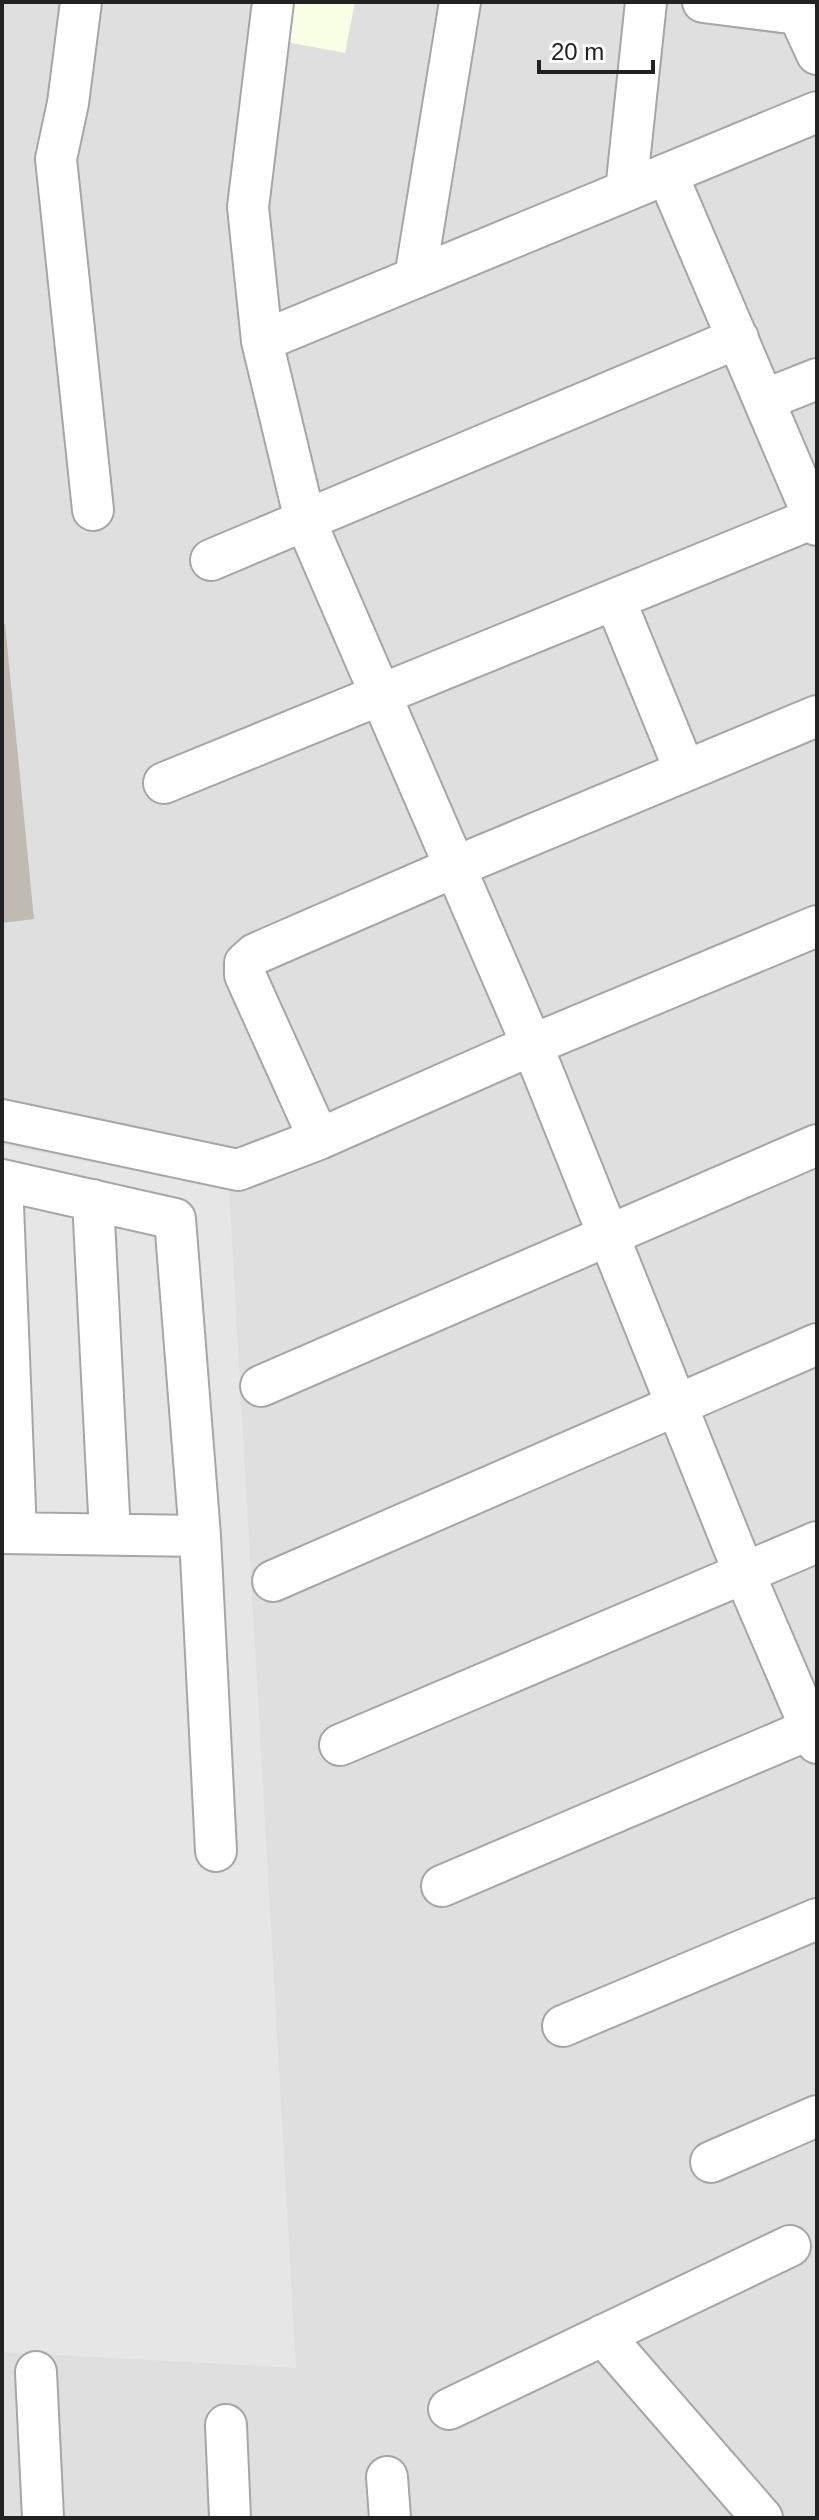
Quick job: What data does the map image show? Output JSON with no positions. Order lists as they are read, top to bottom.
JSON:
{
  "scale_bar": "20 m"
}
